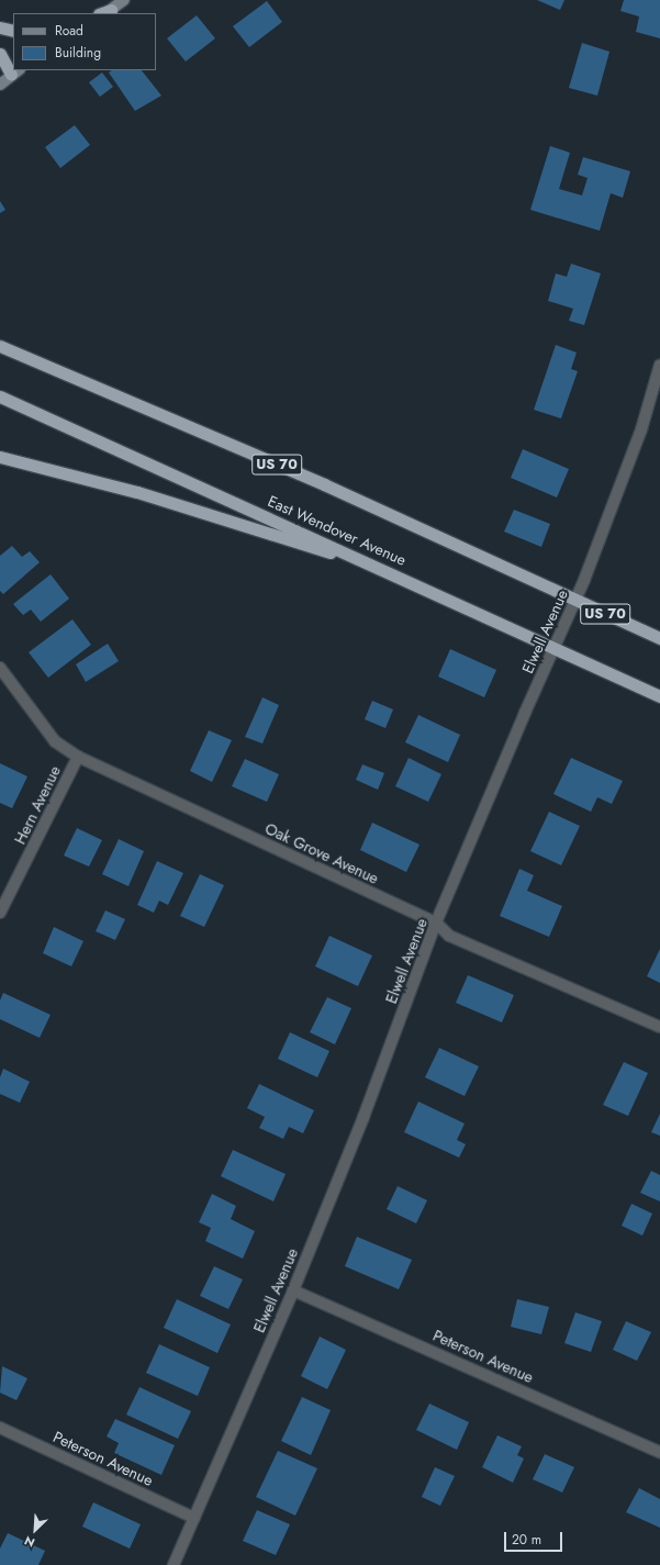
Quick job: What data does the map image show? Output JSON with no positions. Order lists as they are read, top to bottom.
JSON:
{
  "streets": {
    "highway": ["US 70", "East Wendover Avenue"],
    "street": [
      "Elwell Avenue",
      "Hern Avenue",
      "Oak Grove Avenue",
      "Peterson Avenue"
    ]
  },
  "crossings": [
    ["US 70", "Elwell Avenue"],
    ["East Wendover Avenue", "Elwell Avenue"],
    ["Elwell Avenue", "Oak Grove Avenue"],
    ["Elwell Avenue", "Peterson Avenue"],
    ["Hern Avenue", "Oak Grove Avenue"]
  ],
  "legend": ["Road", "Building"],
  "scale_bar": "20 m",
  "north": "bottom left"
}
